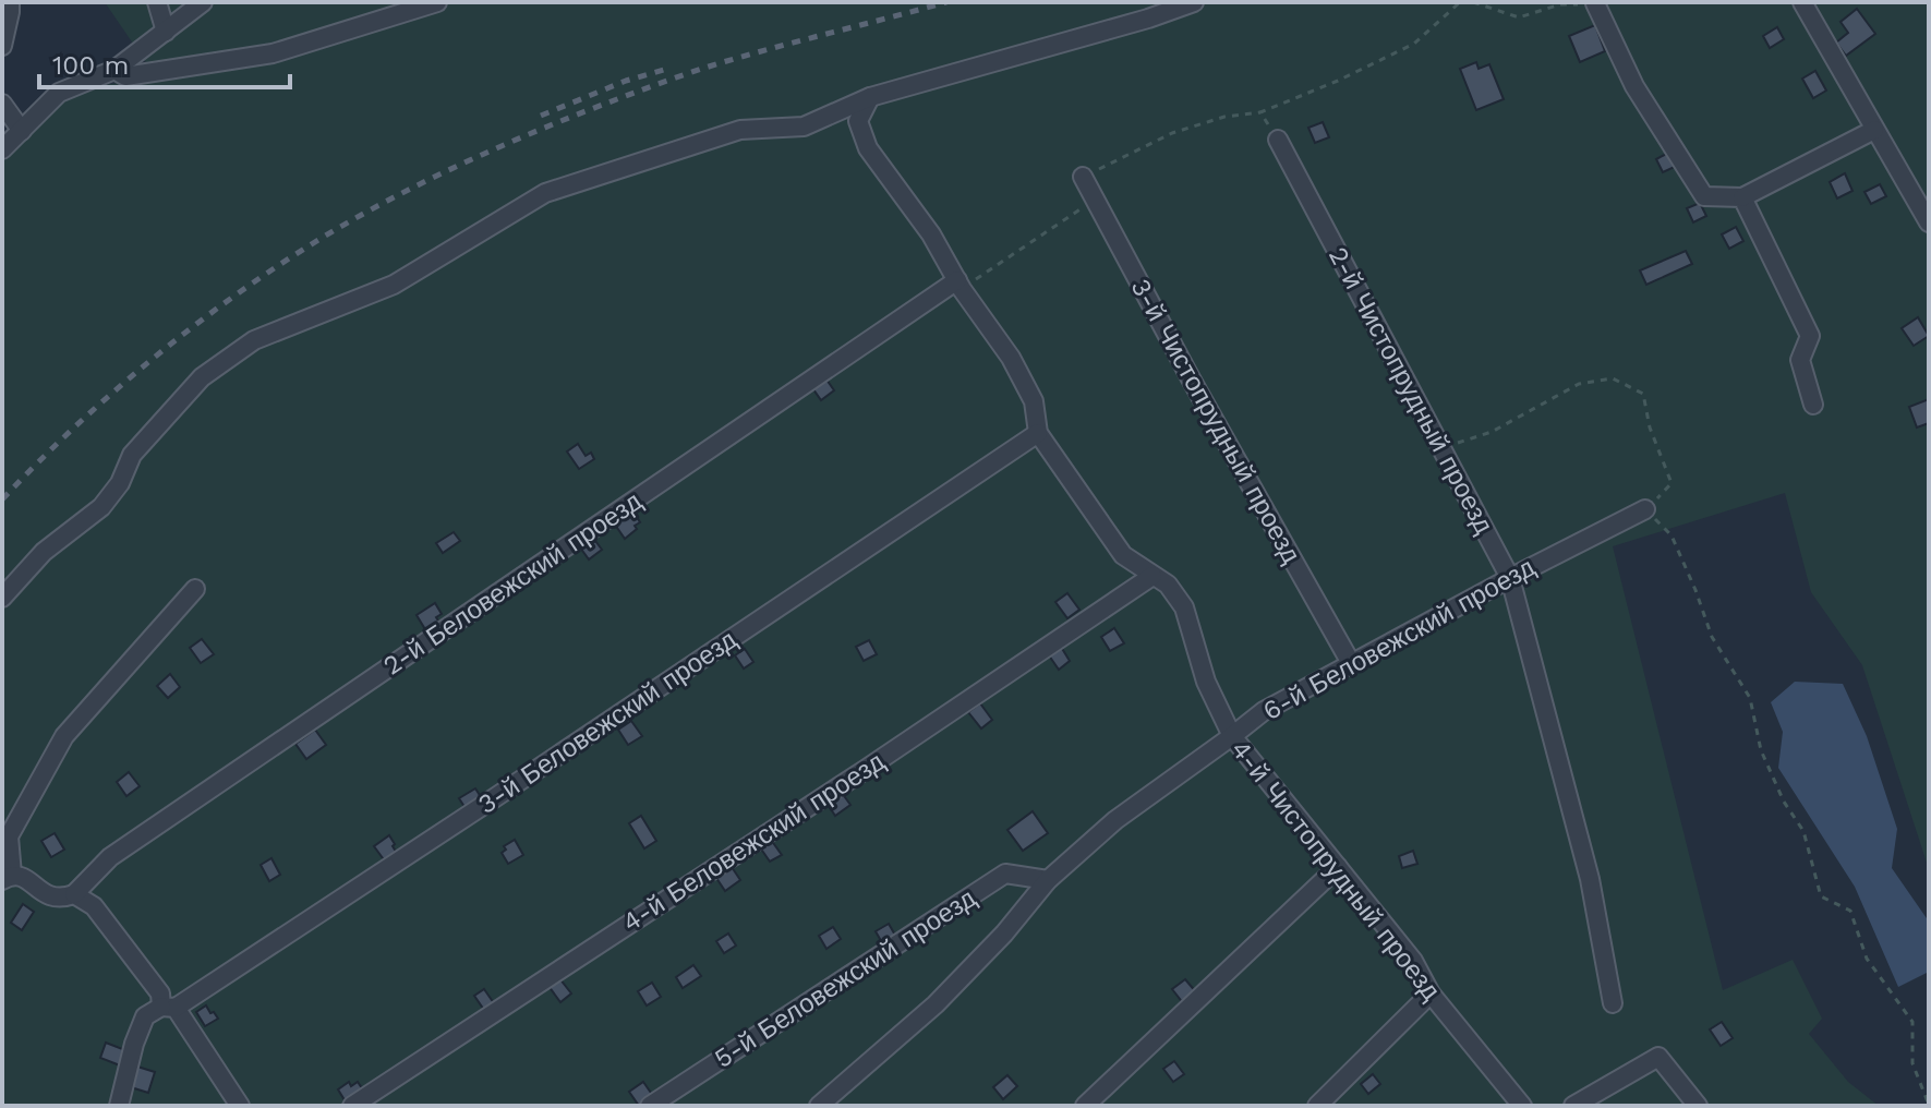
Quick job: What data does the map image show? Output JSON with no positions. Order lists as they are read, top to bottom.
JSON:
{
  "streets": {
    "lane": [
      "2-й Чистопрудный проезд",
      "3-й Чистопрудный проезд",
      "2-й Беловежский проезд",
      "6-й Беловежский проезд",
      "3-й Беловежский проезд",
      "4-й Беловежский проезд",
      "4-й Чистопрудный проезд",
      "5-й Беловежский проезд"
    ]
  },
  "crossings": [
    ["2-й Чистопрудный проезд", "6-й Беловежский проезд"],
    ["3-й Чистопрудный проезд", "6-й Беловежский проезд"],
    ["2-й Беловежский проезд", "4-й Чистопрудный проезд"],
    ["6-й Беловежский проезд", "4-й Чистопрудный проезд"],
    ["6-й Беловежский проезд", "5-й Беловежский проезд"],
    ["3-й Беловежский проезд", "4-й Чистопрудный проезд"],
    ["4-й Беловежский проезд", "4-й Чистопрудный проезд"]
  ],
  "scale_bar": "100 m"
}
